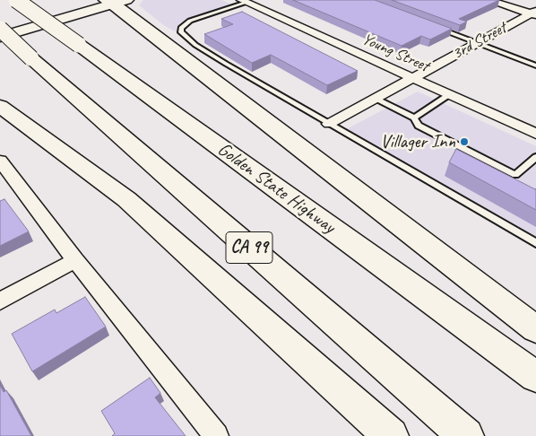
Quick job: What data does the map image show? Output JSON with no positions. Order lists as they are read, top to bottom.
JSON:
{
  "streets": {
    "main road": ["Golden State Highway", "CA 99"],
    "street": ["3rd Street", "Young Street"]
  },
  "crossings": [
    ["3rd Street", "Young Street"]
  ],
  "places": ["Villager Inn"]
}
